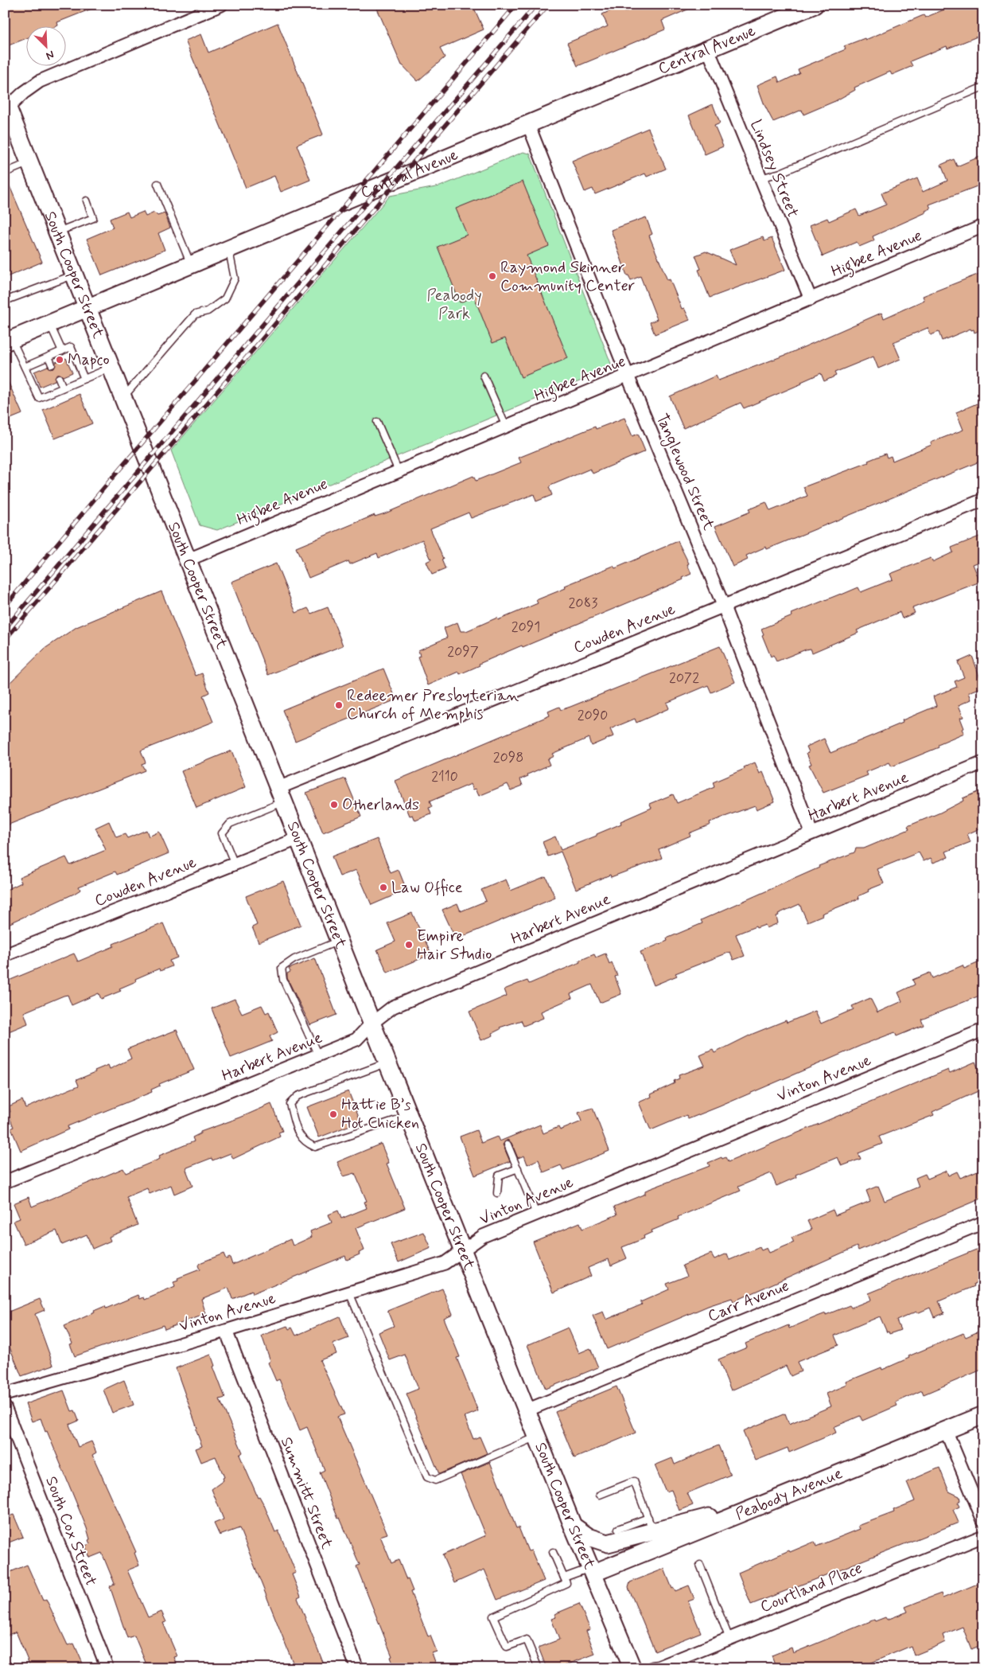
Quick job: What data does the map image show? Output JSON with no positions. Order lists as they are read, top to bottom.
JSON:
{
  "streets": {
    "main road": ["Central Avenue", "South Cooper Street", "Peabody Avenue"],
    "street": [
      "Lindsey Street",
      "Higbee Avenue",
      "Tanglewood Street",
      "Cowden Avenue",
      "Harbert Avenue",
      "Vinton Avenue",
      "Carr Avenue",
      "Summitt Street",
      "South Cox Street",
      "Courtland Place"
    ]
  },
  "crossings": [
    ["Central Avenue", "Lindsey Street"],
    ["Central Avenue", "South Cooper Street"],
    ["Central Avenue", "Tanglewood Street"],
    ["Lindsey Street", "Higbee Avenue"],
    ["Higbee Avenue", "South Cooper Street"],
    ["Higbee Avenue", "Tanglewood Street"],
    ["South Cooper Street", "Cowden Avenue"],
    ["South Cooper Street", "Harbert Avenue"],
    ["South Cooper Street", "Vinton Avenue"],
    ["South Cooper Street", "Carr Avenue"],
    ["South Cooper Street", "Peabody Avenue"],
    ["Tanglewood Street", "Cowden Avenue"],
    ["Tanglewood Street", "Harbert Avenue"],
    ["Vinton Avenue", "Summitt Street"]
  ],
  "parks": ["Peabody Park"],
  "places": [
    "Raymond Skinner Community Center",
    "Mapco",
    "Redeemer Presbyterian Church of Memphis",
    "Otherlands",
    "Law Office",
    "Empire Hair Studio",
    "Hattie B’s Hot Chicken"
  ],
  "house_numbers": [
    "2083",
    "2091",
    "2097",
    "2072",
    "2090",
    "2098",
    "2110"
  ],
  "north": "bottom right"
}
